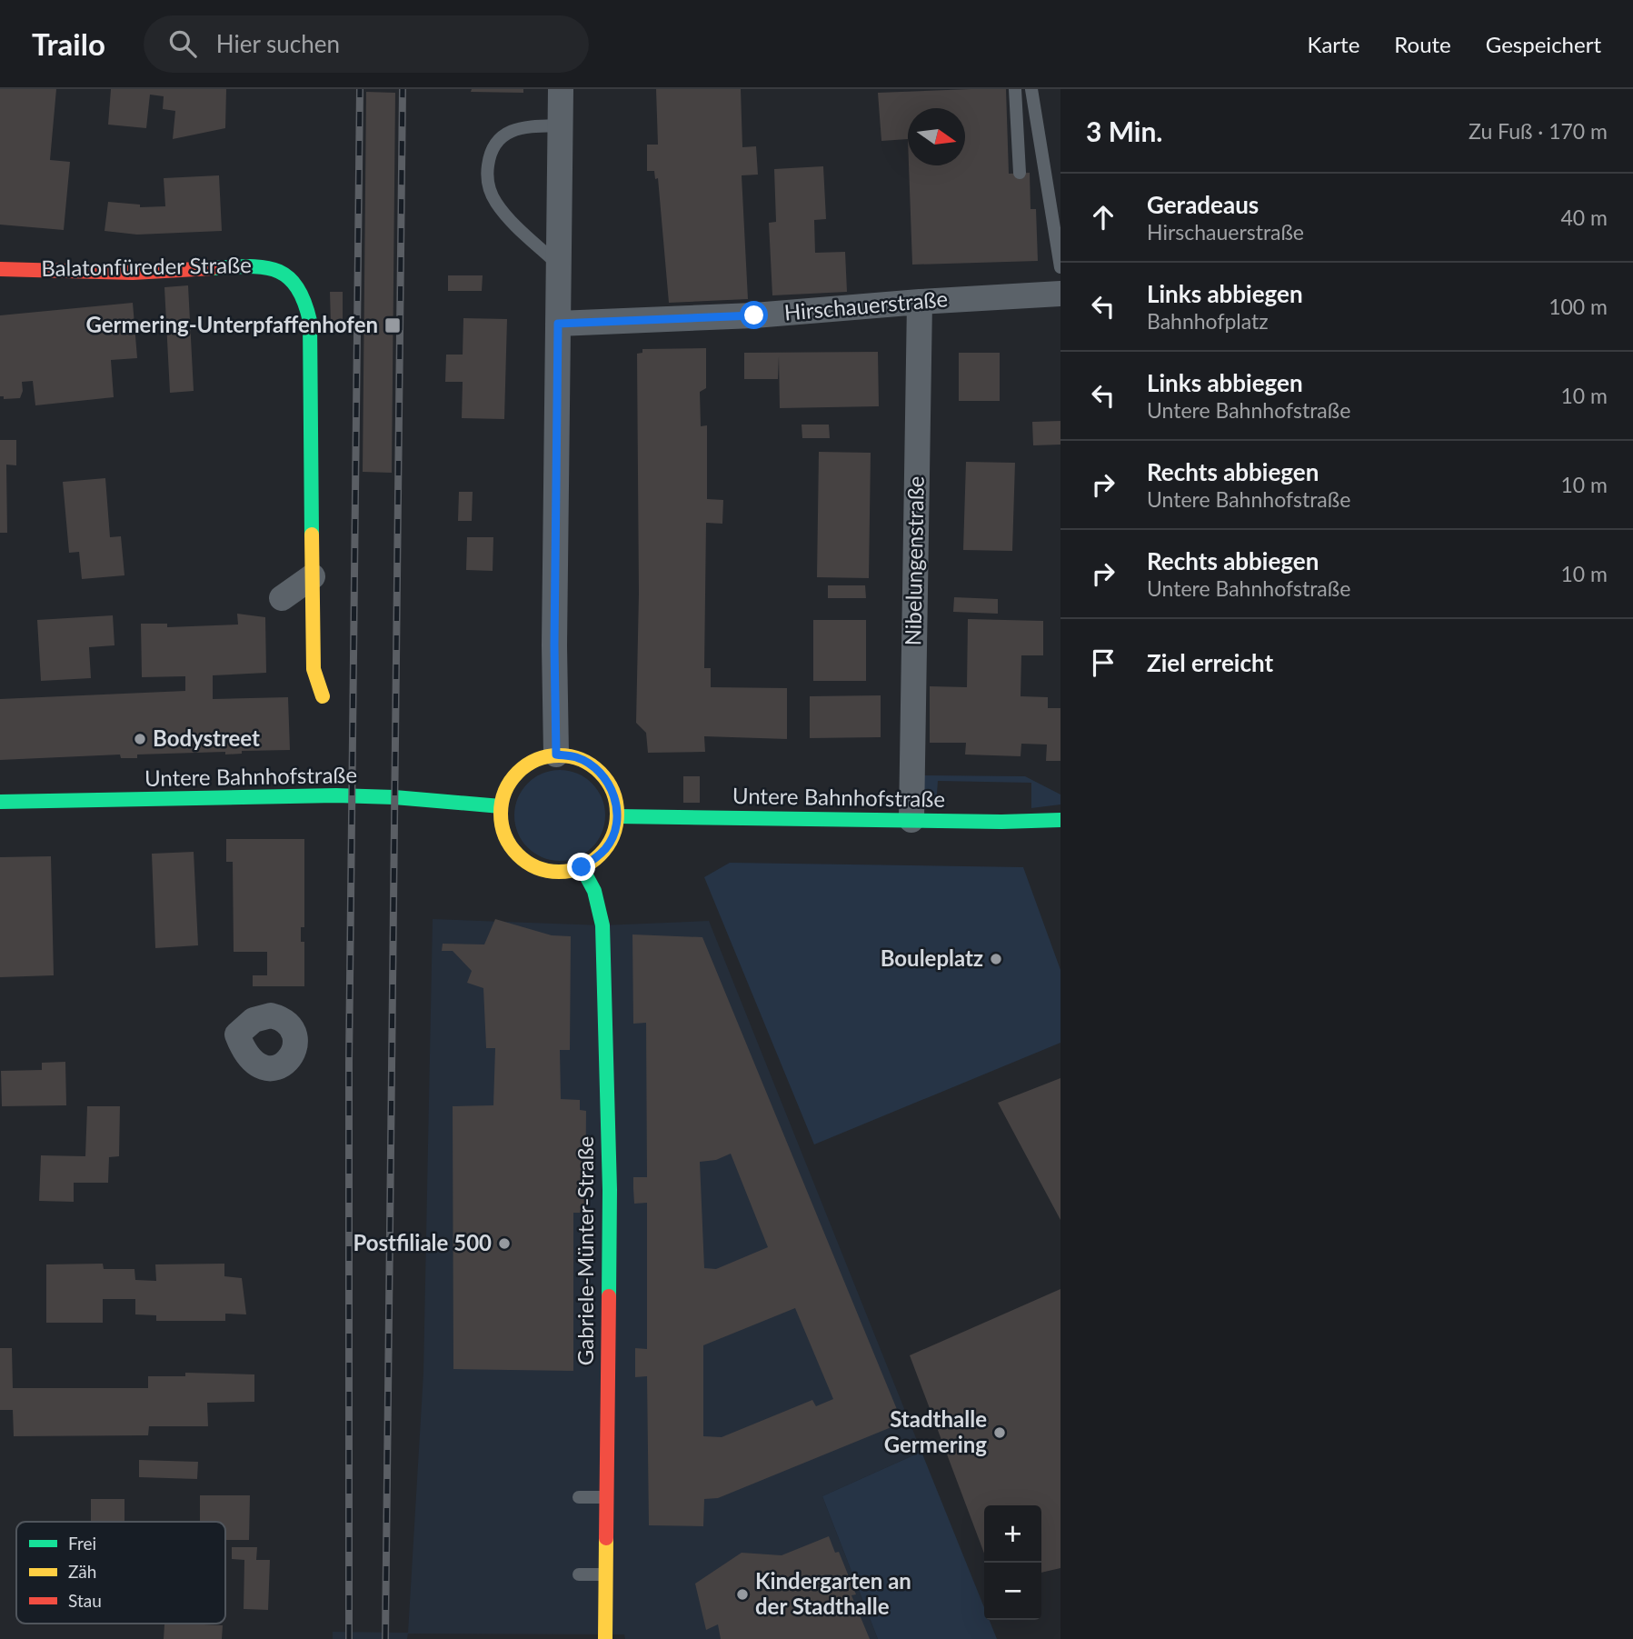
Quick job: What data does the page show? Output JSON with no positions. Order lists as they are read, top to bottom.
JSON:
{
  "streets": {
    "street": [
      "Balatonfüreder Straße",
      "Hirschauerstraße",
      "Nibelungenstraße",
      "Untere Bahnhofstraße",
      "Gabriele-Münter-Straße"
    ]
  },
  "crossings": [
    ["Hirschauerstraße", "Nibelungenstraße"],
    ["Nibelungenstraße", "Untere Bahnhofstraße"],
    ["Untere Bahnhofstraße", "Gabriele-Münter-Straße"]
  ],
  "places": {
    "transit": ["Germering-Unterpfaffenhofen"],
    "other": [
      "Bodystreet",
      "Bouleplatz",
      "Postfiliale 500",
      "Stadthalle Germering",
      "Kindergarten an der Stadthalle"
    ]
  },
  "legend": ["Frei", "Zäh", "Stau"],
  "north": "right",
  "page": {
    "header": "Trailo",
    "search": "Hier suchen",
    "nav": ["Karte", "Route", "Gespeichert"],
    "heading": ["3 Min.", "Zu Fuß · 170 m"],
    "list": [
      ["Geradeaus", "Hirschauerstraße", "40 m"],
      ["Links abbiegen", "Bahnhofplatz", "100 m"],
      ["Links abbiegen", "Untere Bahnhofstraße", "10 m"],
      ["Rechts abbiegen", "Untere Bahnhofstraße", "10 m"],
      ["Rechts abbiegen", "Untere Bahnhofstraße", "10 m"],
      "Ziel erreicht"
    ],
    "map_buttons": ["+", "−"]
  }
}
